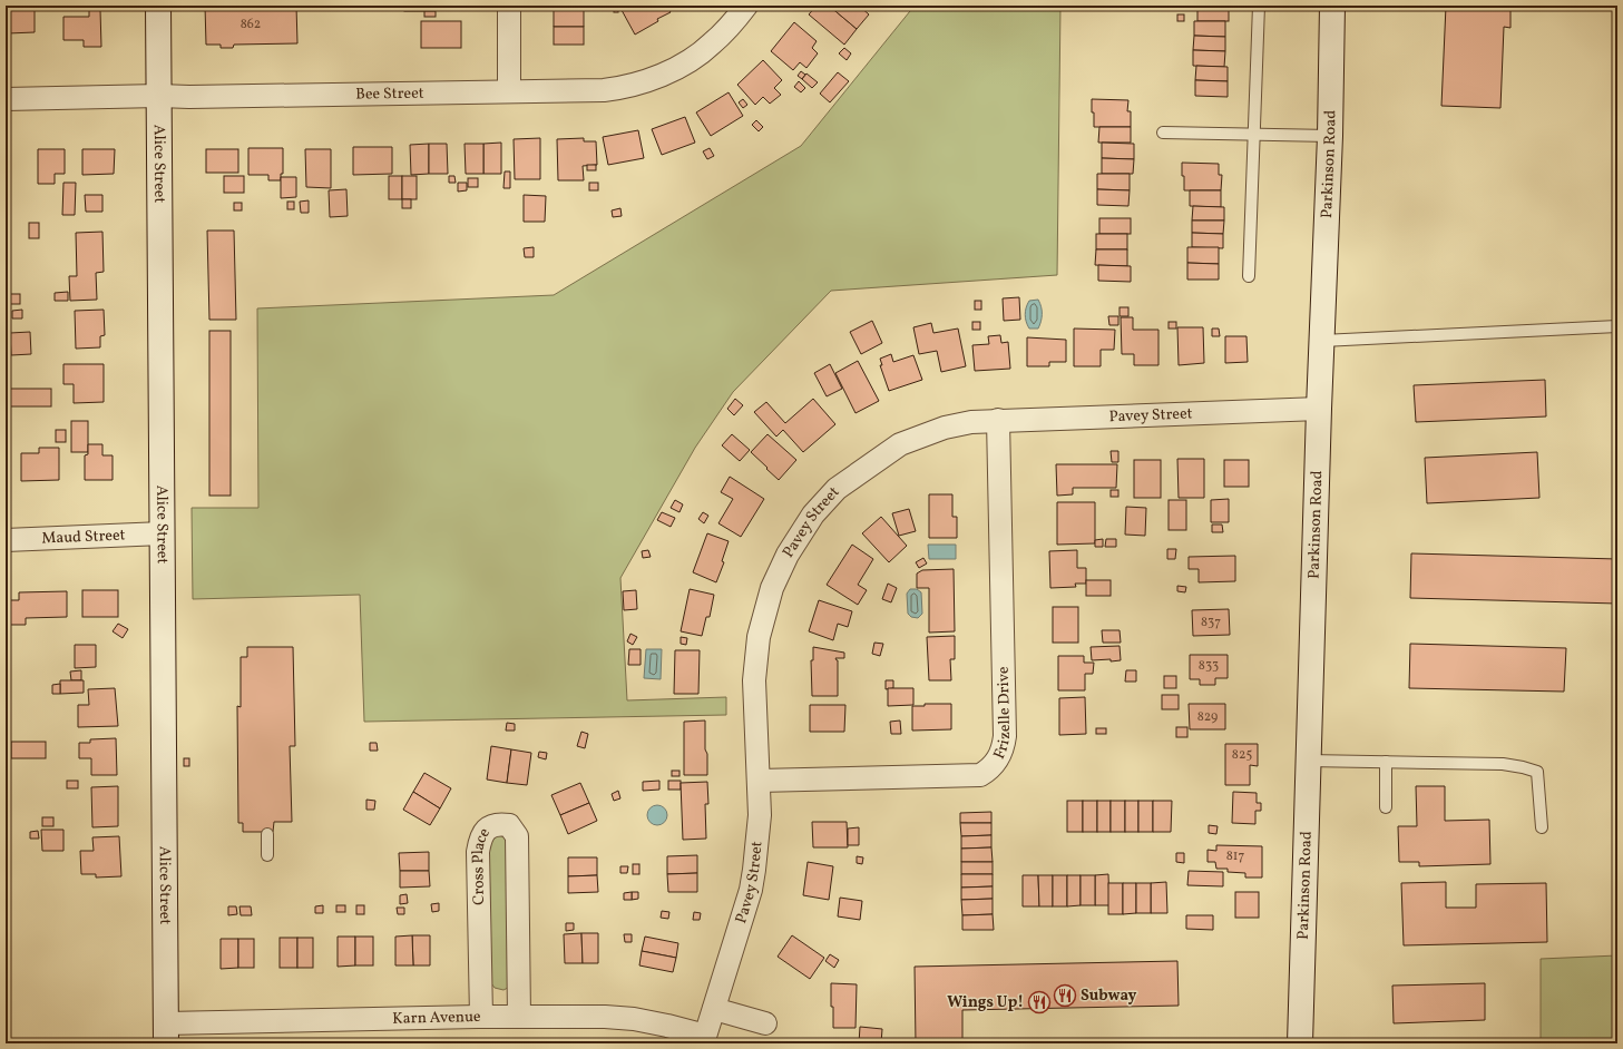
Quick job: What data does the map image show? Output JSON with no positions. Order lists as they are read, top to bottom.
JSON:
{
  "streets": {
    "main road": ["Alice Street", "Parkinson Road"],
    "street": [
      "Bee Street",
      "Pavey Street",
      "Maud Street",
      "Frizelle Drive",
      "Cross Place",
      "Karn Avenue"
    ]
  },
  "crossings": [
    ["Bee Street", "Alice Street"],
    ["Alice Street", "Maud Street"],
    ["Alice Street", "Karn Avenue"],
    ["Parkinson Road", "Pavey Street"],
    ["Pavey Street", "Frizelle Drive"],
    ["Pavey Street", "Karn Avenue"],
    ["Cross Place", "Karn Avenue"]
  ],
  "places": {
    "restaurant": ["Subway", "Wings Up!"]
  },
  "house_numbers": [
    "862",
    "837",
    "833",
    "829",
    "825",
    "817"
  ]
}
